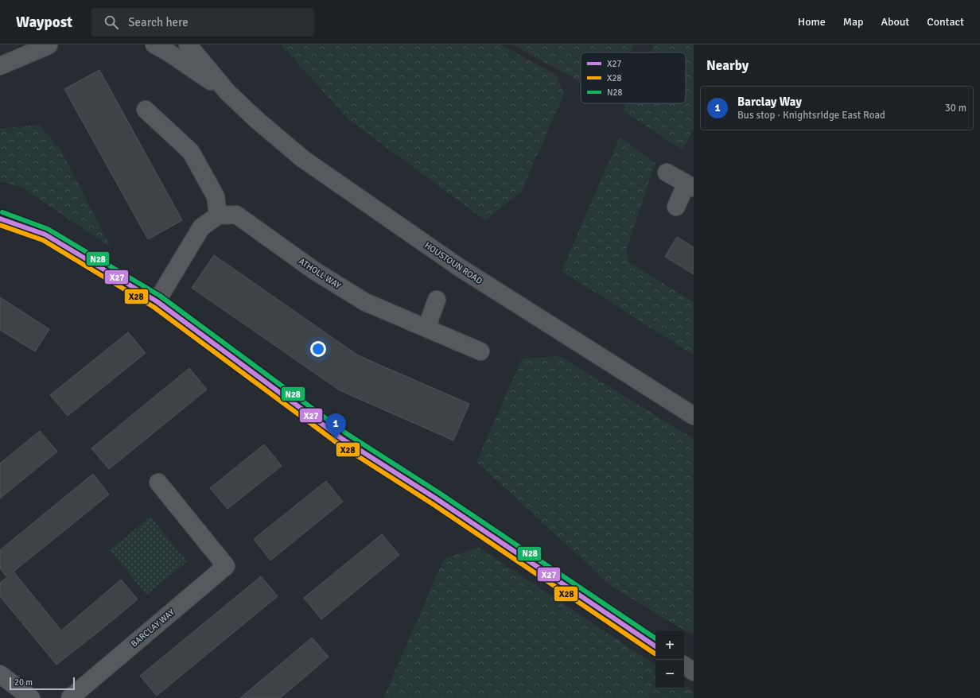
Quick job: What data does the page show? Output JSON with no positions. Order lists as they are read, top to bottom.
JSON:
{
  "streets": {
    "street": ["HOUSTOUN ROAD", "ATHOLL WAY", "BARCLAY WAY"]
  },
  "lines": ["transit line N28", "transit line X27", "transit line X28"],
  "legend": ["X27", "X28", "N28"],
  "scale_bar": "20 m",
  "page": {
    "header": "Waypost",
    "search": "Search here",
    "nav": [
      "Home",
      "Map",
      "About",
      "Contact"
    ],
    "heading": "Nearby",
    "list": [
      {
        "mark": "1",
        "name": "Barclay Way",
        "note": "Bus stop · Knightsridge East Road",
        "value": "30 m"
      }
    ],
    "pins": "1",
    "map_buttons": ["+", "−"],
    "scale": "20 m"
  }
}
